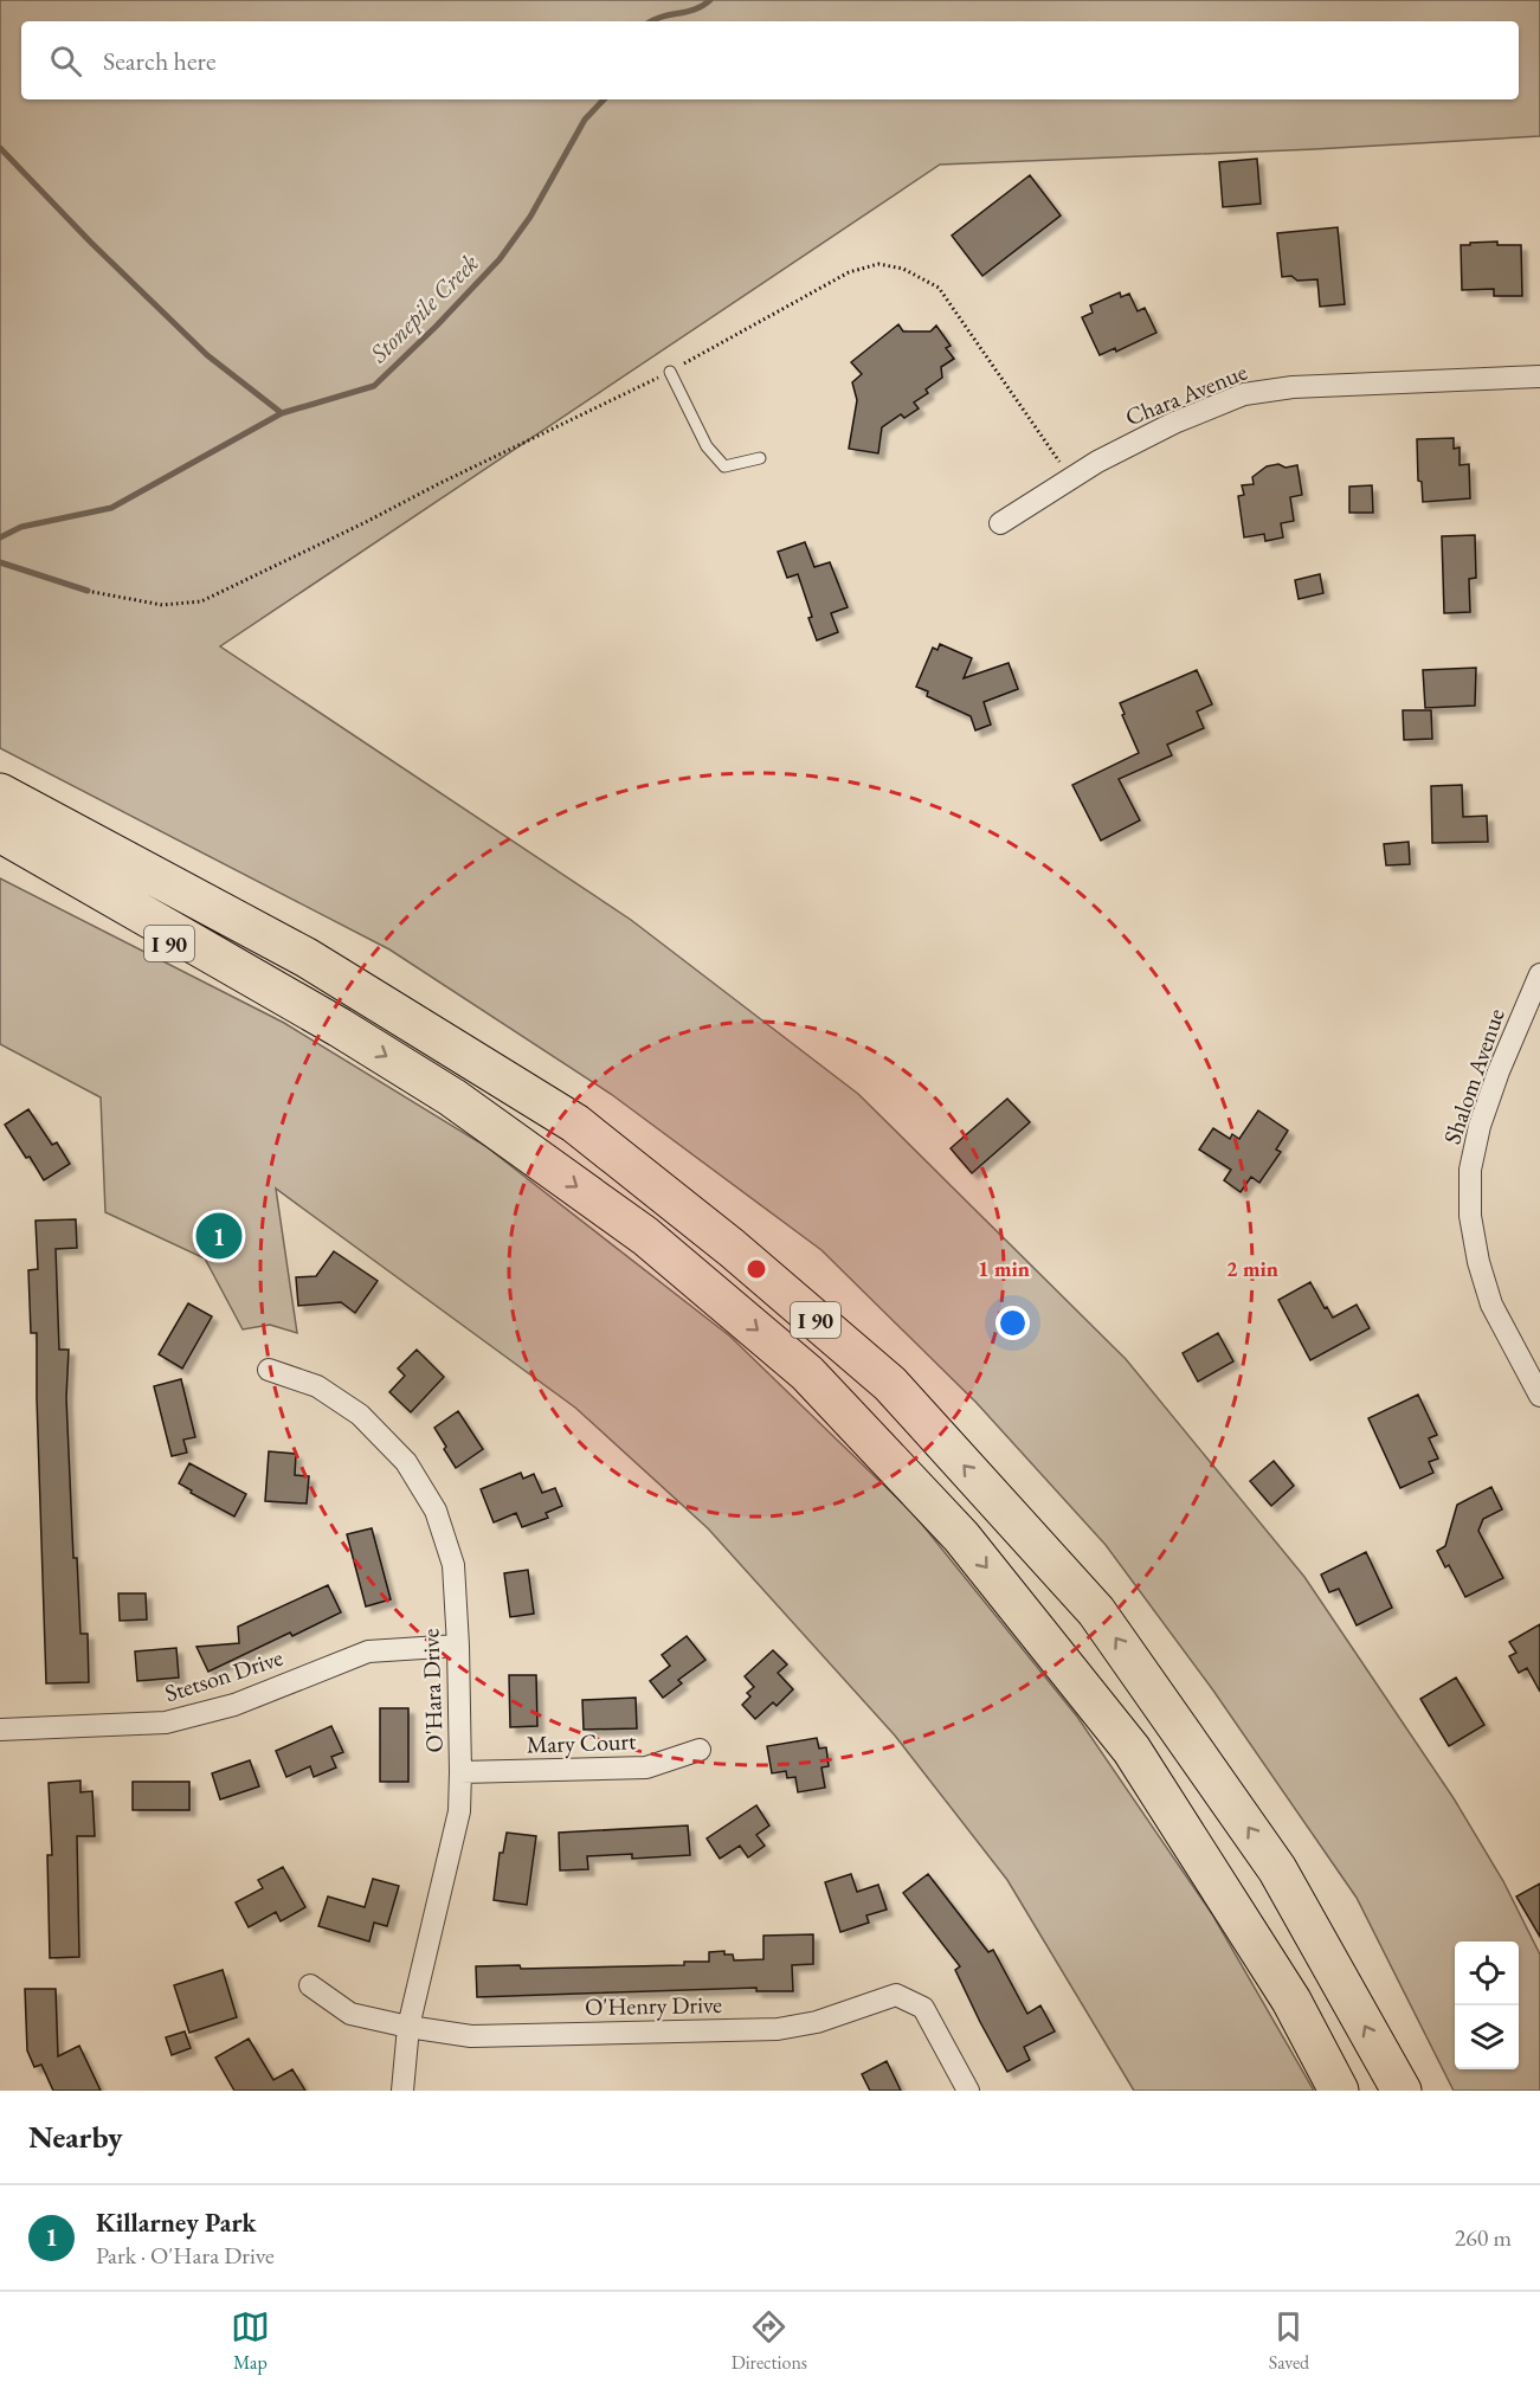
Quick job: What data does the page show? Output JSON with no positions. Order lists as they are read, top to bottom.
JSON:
{
  "streets": {
    "highway": ["I 90"],
    "street": [
      "Chara Avenue",
      "Shalom Avenue",
      "Stetson Drive",
      "O'Hara Drive",
      "Mary Court",
      "O'Henry Drive"
    ]
  },
  "crossings": [
    ["Stetson Drive", "O'Hara Drive"],
    ["O'Hara Drive", "Mary Court"],
    ["O'Hara Drive", "O'Henry Drive"]
  ],
  "water": ["Stonepile Creek"],
  "page": {
    "search": "Search here",
    "pins": "1",
    "heading": "Nearby",
    "list": [
      {
        "mark": "1",
        "name": "Killarney Park",
        "note": "Park · O'Hara Drive",
        "value": "260 m"
      }
    ],
    "nav": ["Map", "Directions", "Saved"]
  },
  "rings": ["1 min", "2 min"]
}
